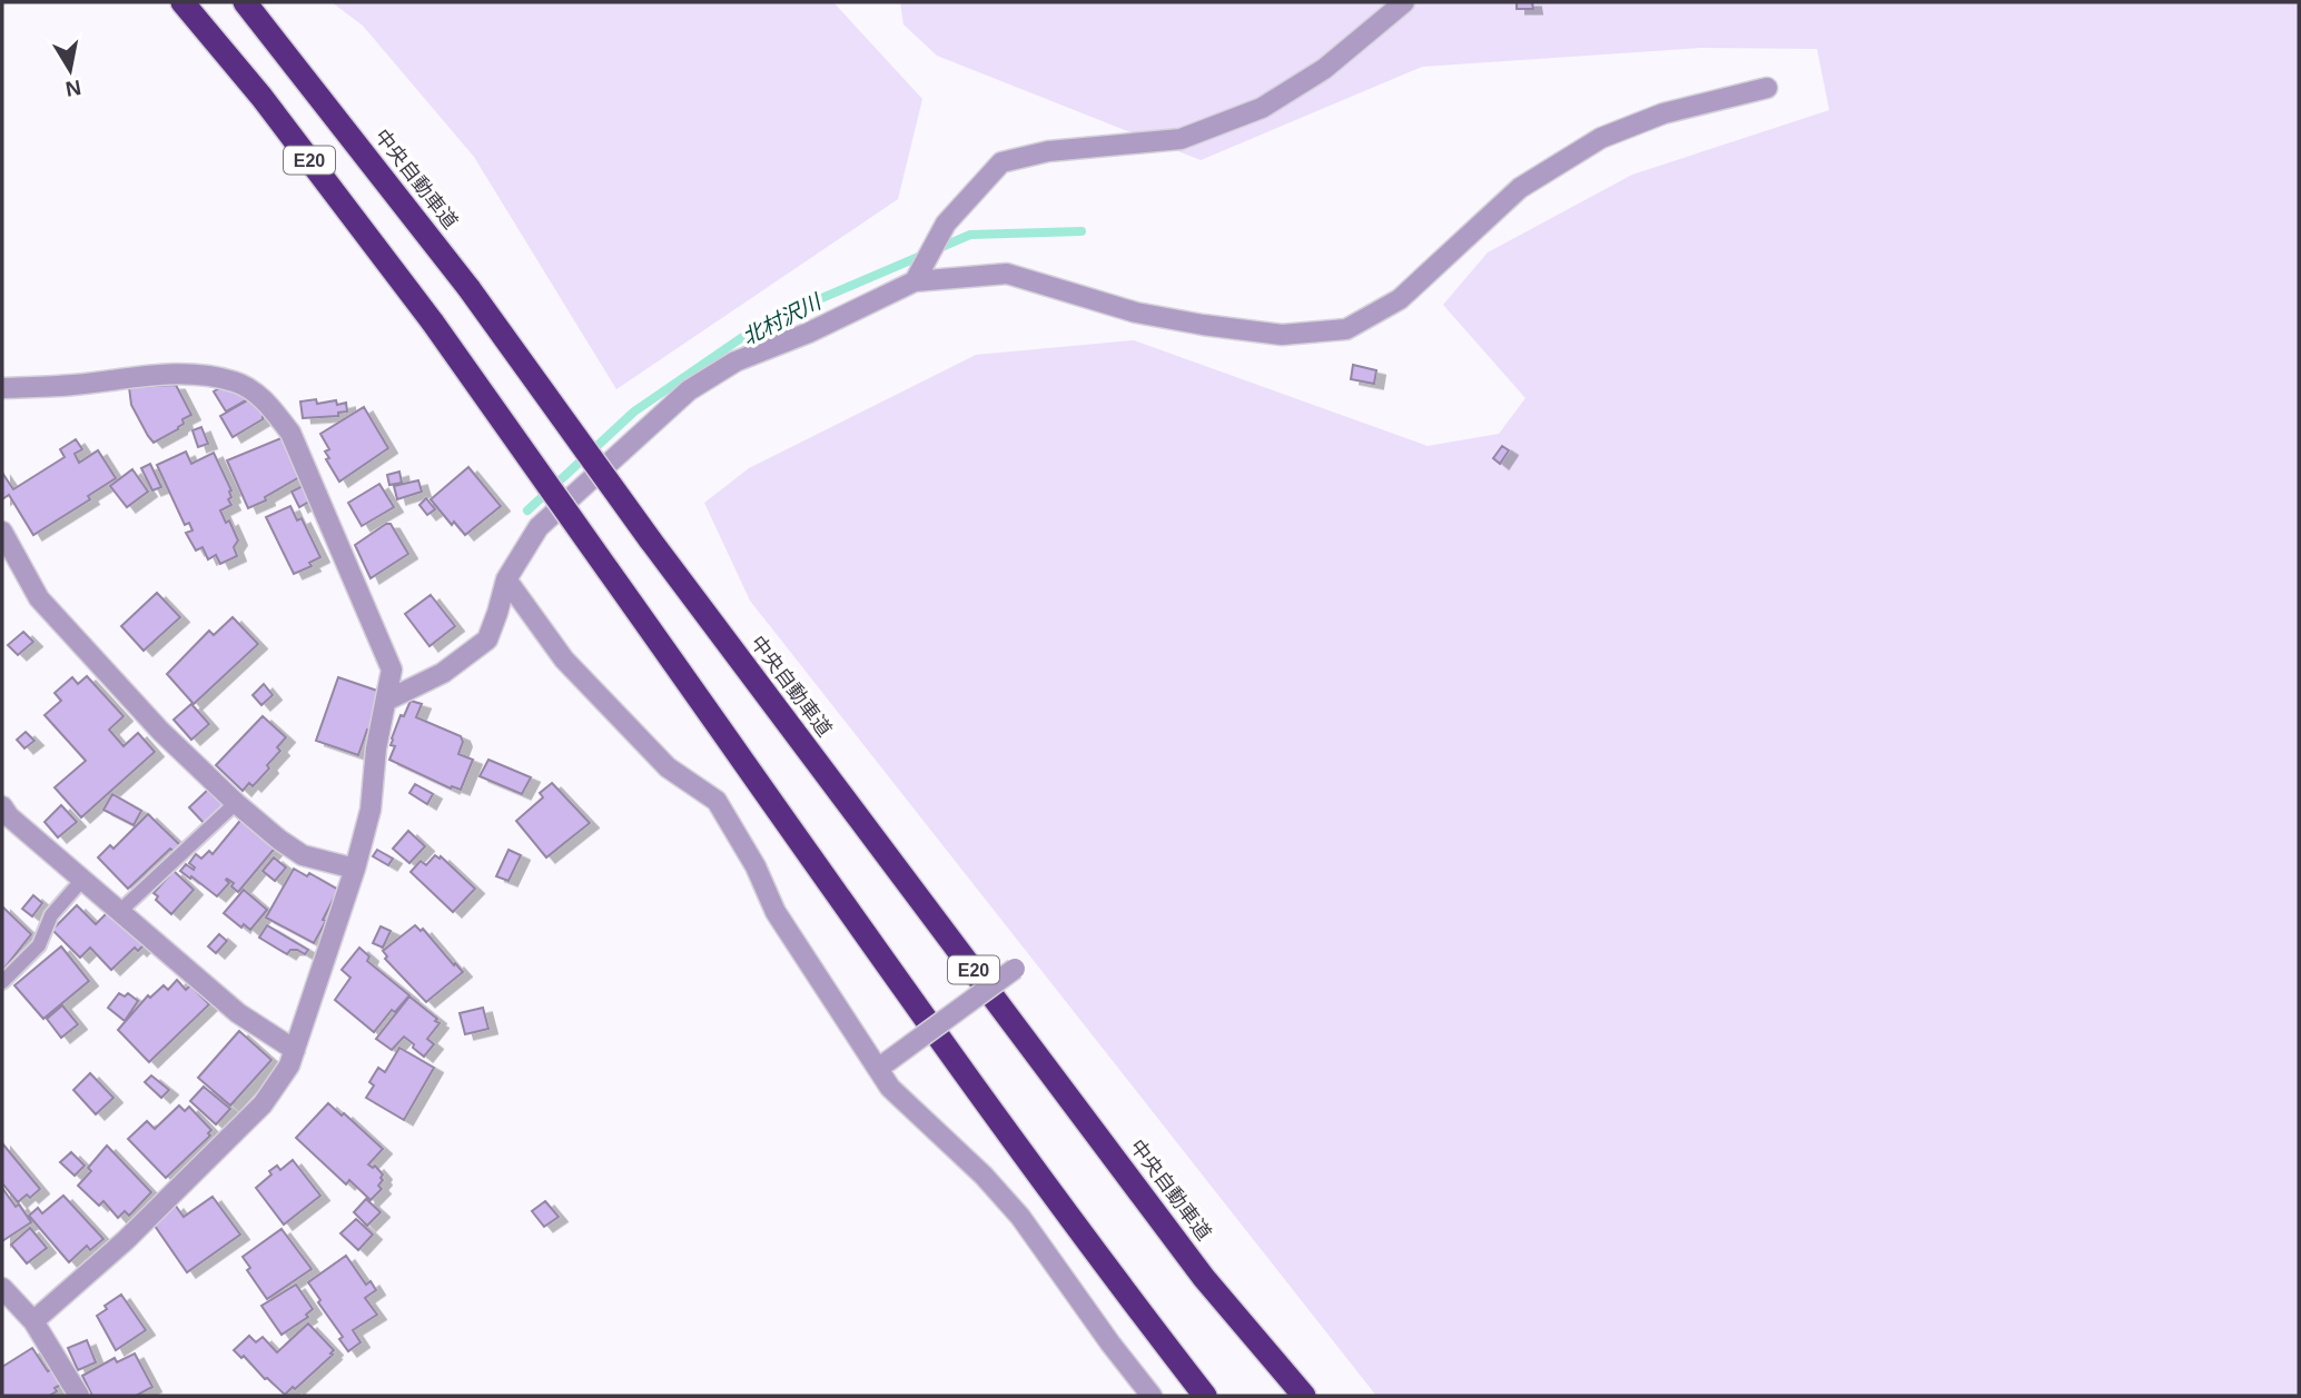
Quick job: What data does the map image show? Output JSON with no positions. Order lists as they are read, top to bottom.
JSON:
{
  "streets": {
    "highway": ["E20", "中央自動車道"]
  },
  "water": ["北村沢川"],
  "north": "bottom"
}
